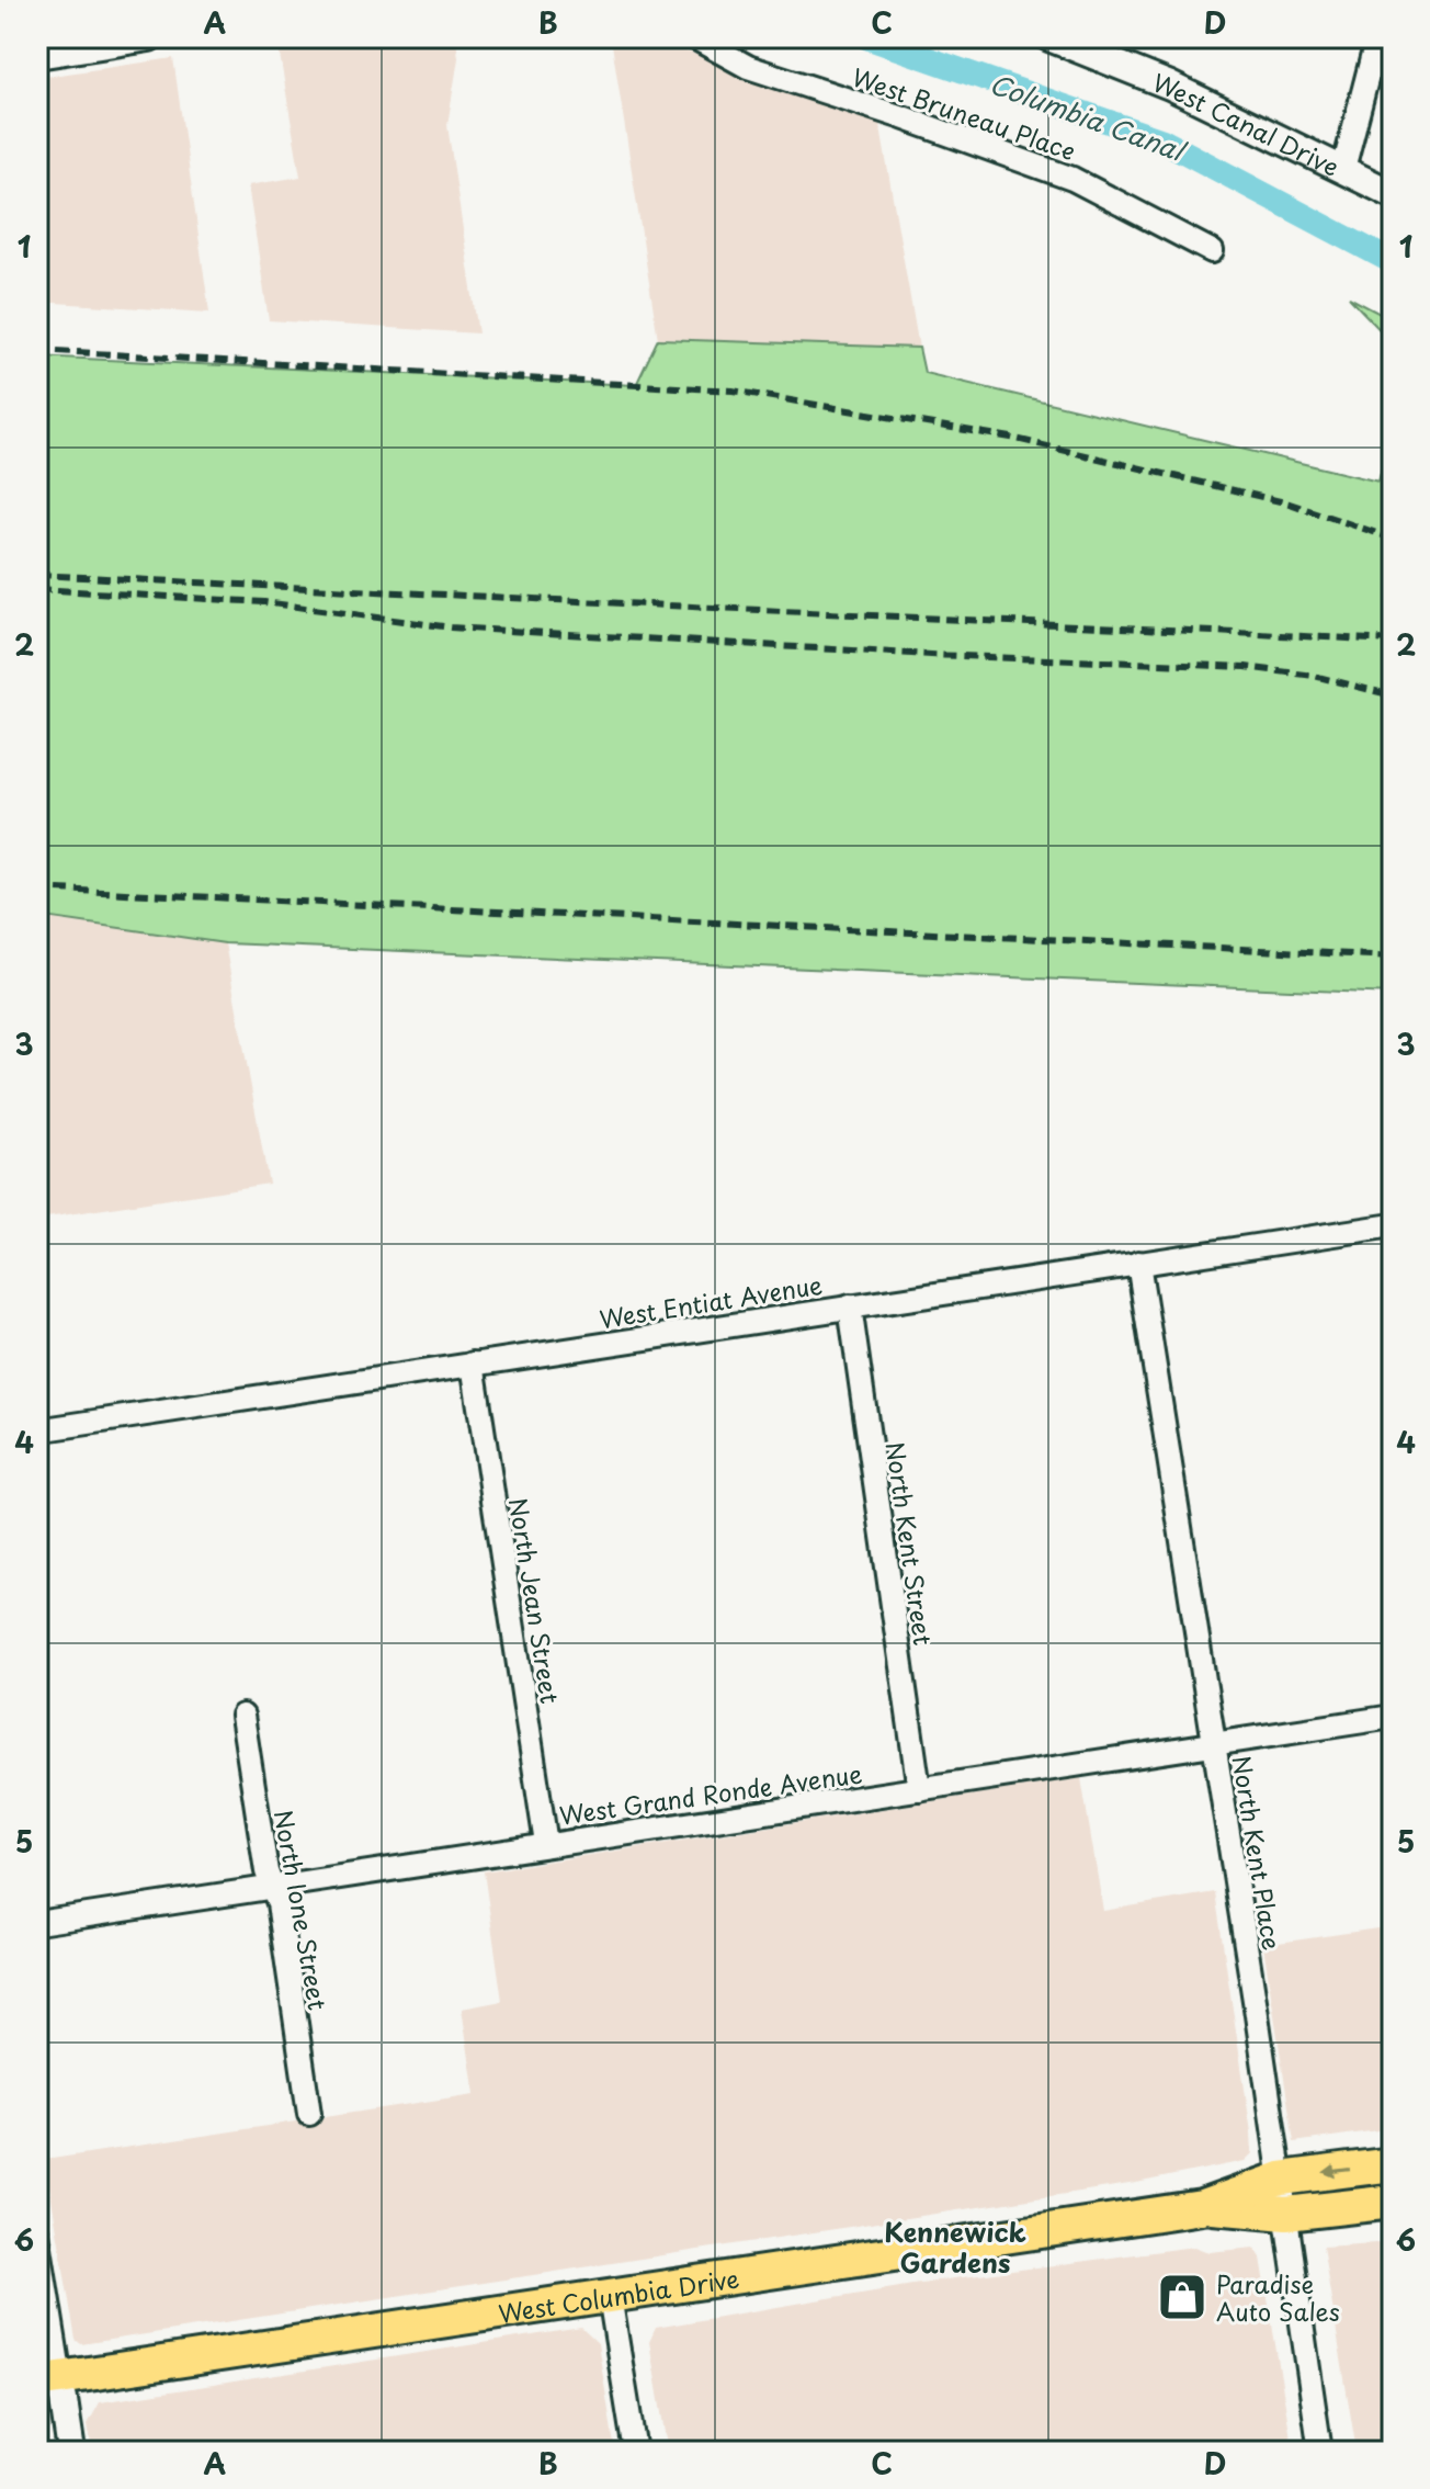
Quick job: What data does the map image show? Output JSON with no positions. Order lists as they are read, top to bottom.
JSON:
{
  "streets": {
    "main road": ["West Columbia Drive"],
    "street": [
      "West Bruneau Place",
      "West Canal Drive",
      "West Entiat Avenue",
      "North Kent Street",
      "North Jean Street",
      "West Grand Ronde Avenue",
      "North Kent Place",
      "North Ione Street"
    ]
  },
  "crossings": [
    ["West Entiat Avenue", "North Kent Street"],
    ["West Entiat Avenue", "North Jean Street"],
    ["West Entiat Avenue", "North Kent Place"],
    ["North Kent Street", "West Grand Ronde Avenue"],
    ["North Jean Street", "West Grand Ronde Avenue"],
    ["West Grand Ronde Avenue", "North Kent Place"],
    ["West Grand Ronde Avenue", "North Ione Street"],
    ["North Kent Place", "West Columbia Drive"]
  ],
  "districts": ["Kennewick Gardens"],
  "water": ["Columbia Canal"],
  "places": {
    "shop": ["Paradise Auto Sales"]
  },
  "grid": {
    "columns": [
      "A",
      "B",
      "C",
      "D"
    ],
    "rows": [
      "1",
      "2",
      "3",
      "4",
      "5",
      "6"
    ]
  }
}
